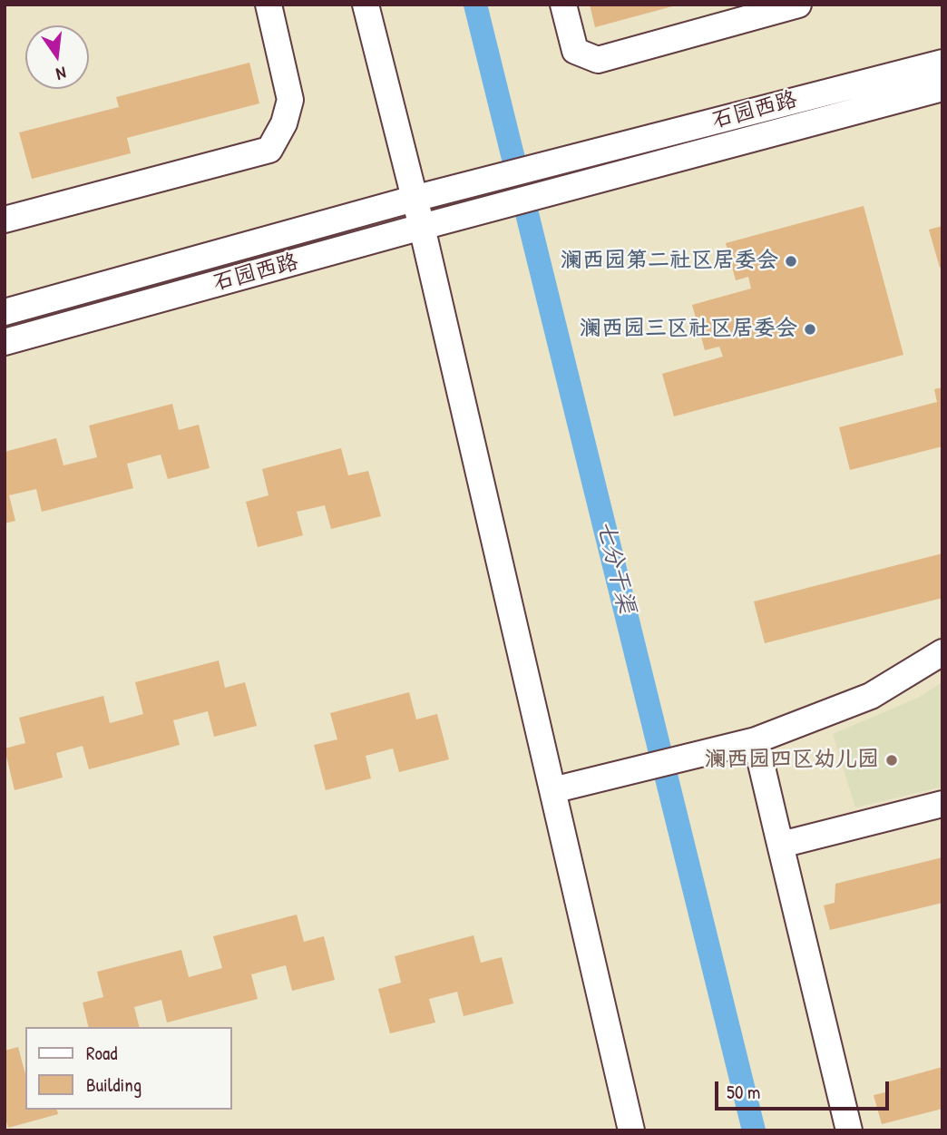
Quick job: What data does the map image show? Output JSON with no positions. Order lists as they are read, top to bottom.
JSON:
{
  "streets": {
    "street": ["石园西路"]
  },
  "water": ["七分干渠"],
  "places": ["澜西园第二社区居委会", "澜西园三区社区居委会", "澜西园四区幼儿园"],
  "legend": ["Road", "Building"],
  "scale_bar": "50 m",
  "north": "bottom"
}
